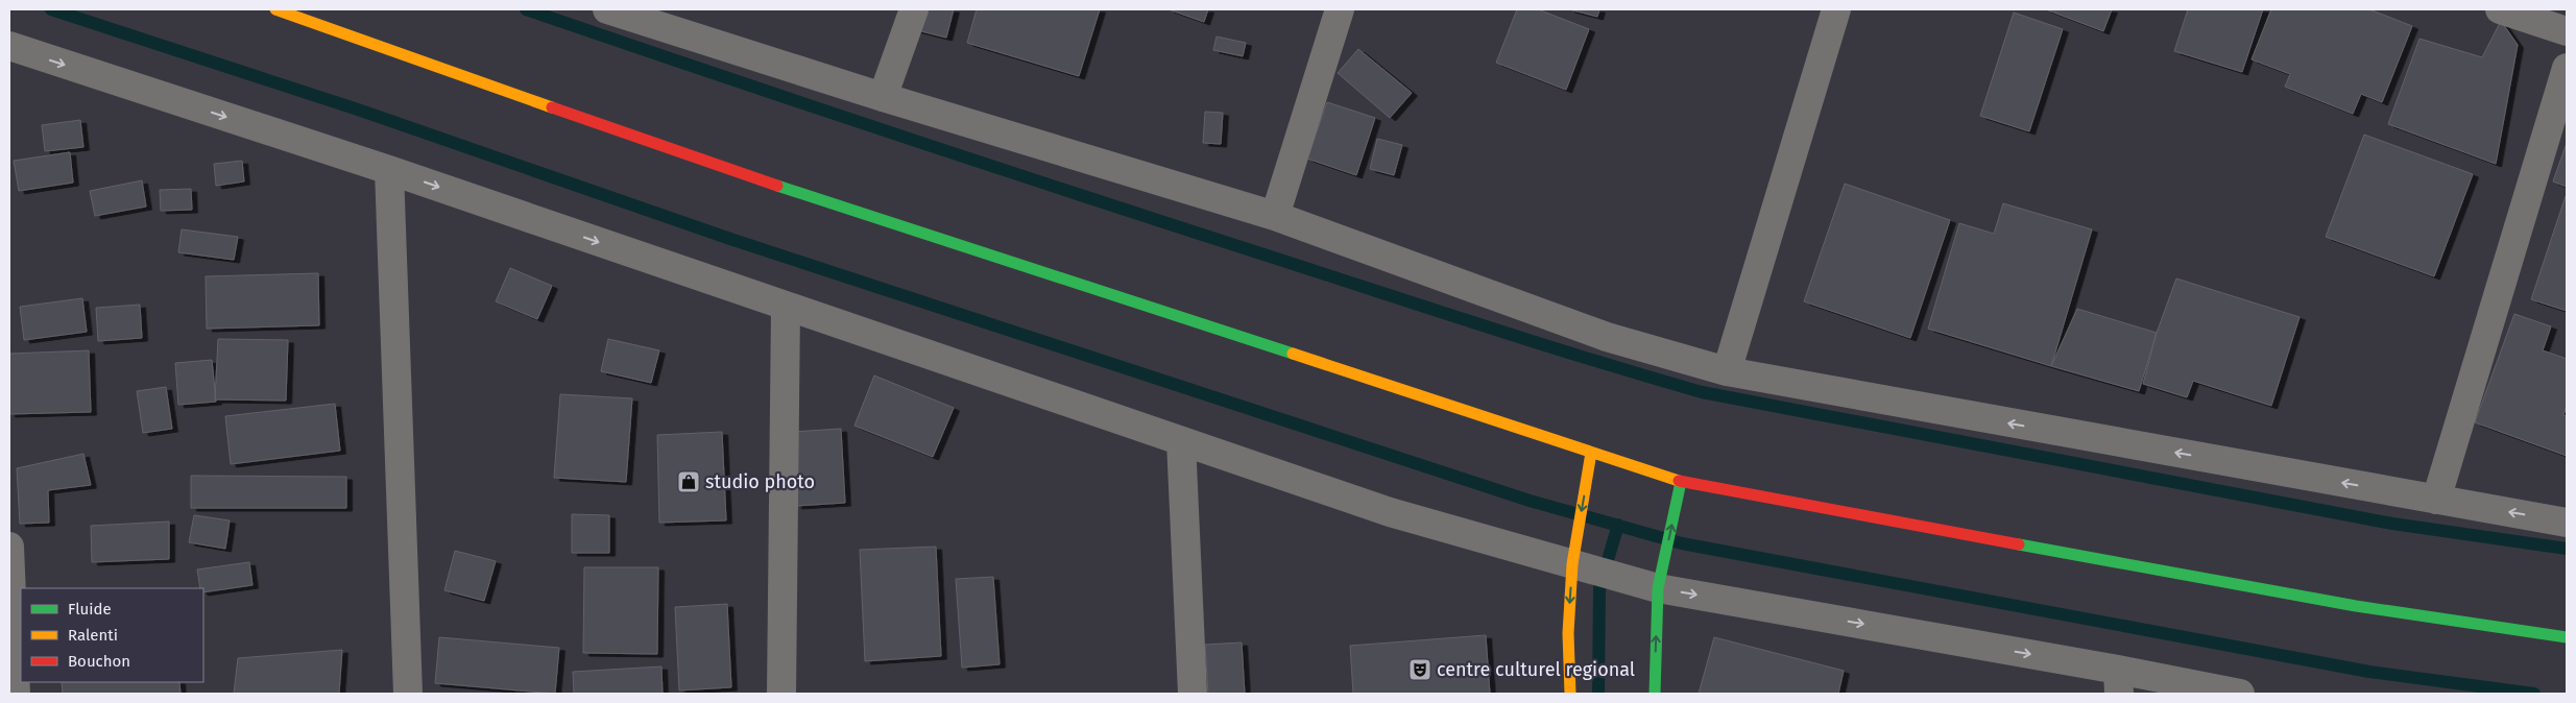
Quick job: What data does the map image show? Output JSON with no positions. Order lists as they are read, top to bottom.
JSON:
{
  "places": {
    "shop": ["studio photo"],
    "theatre": ["centre culturel regional"]
  },
  "legend": ["Fluide", "Ralenti", "Bouchon"]
}
